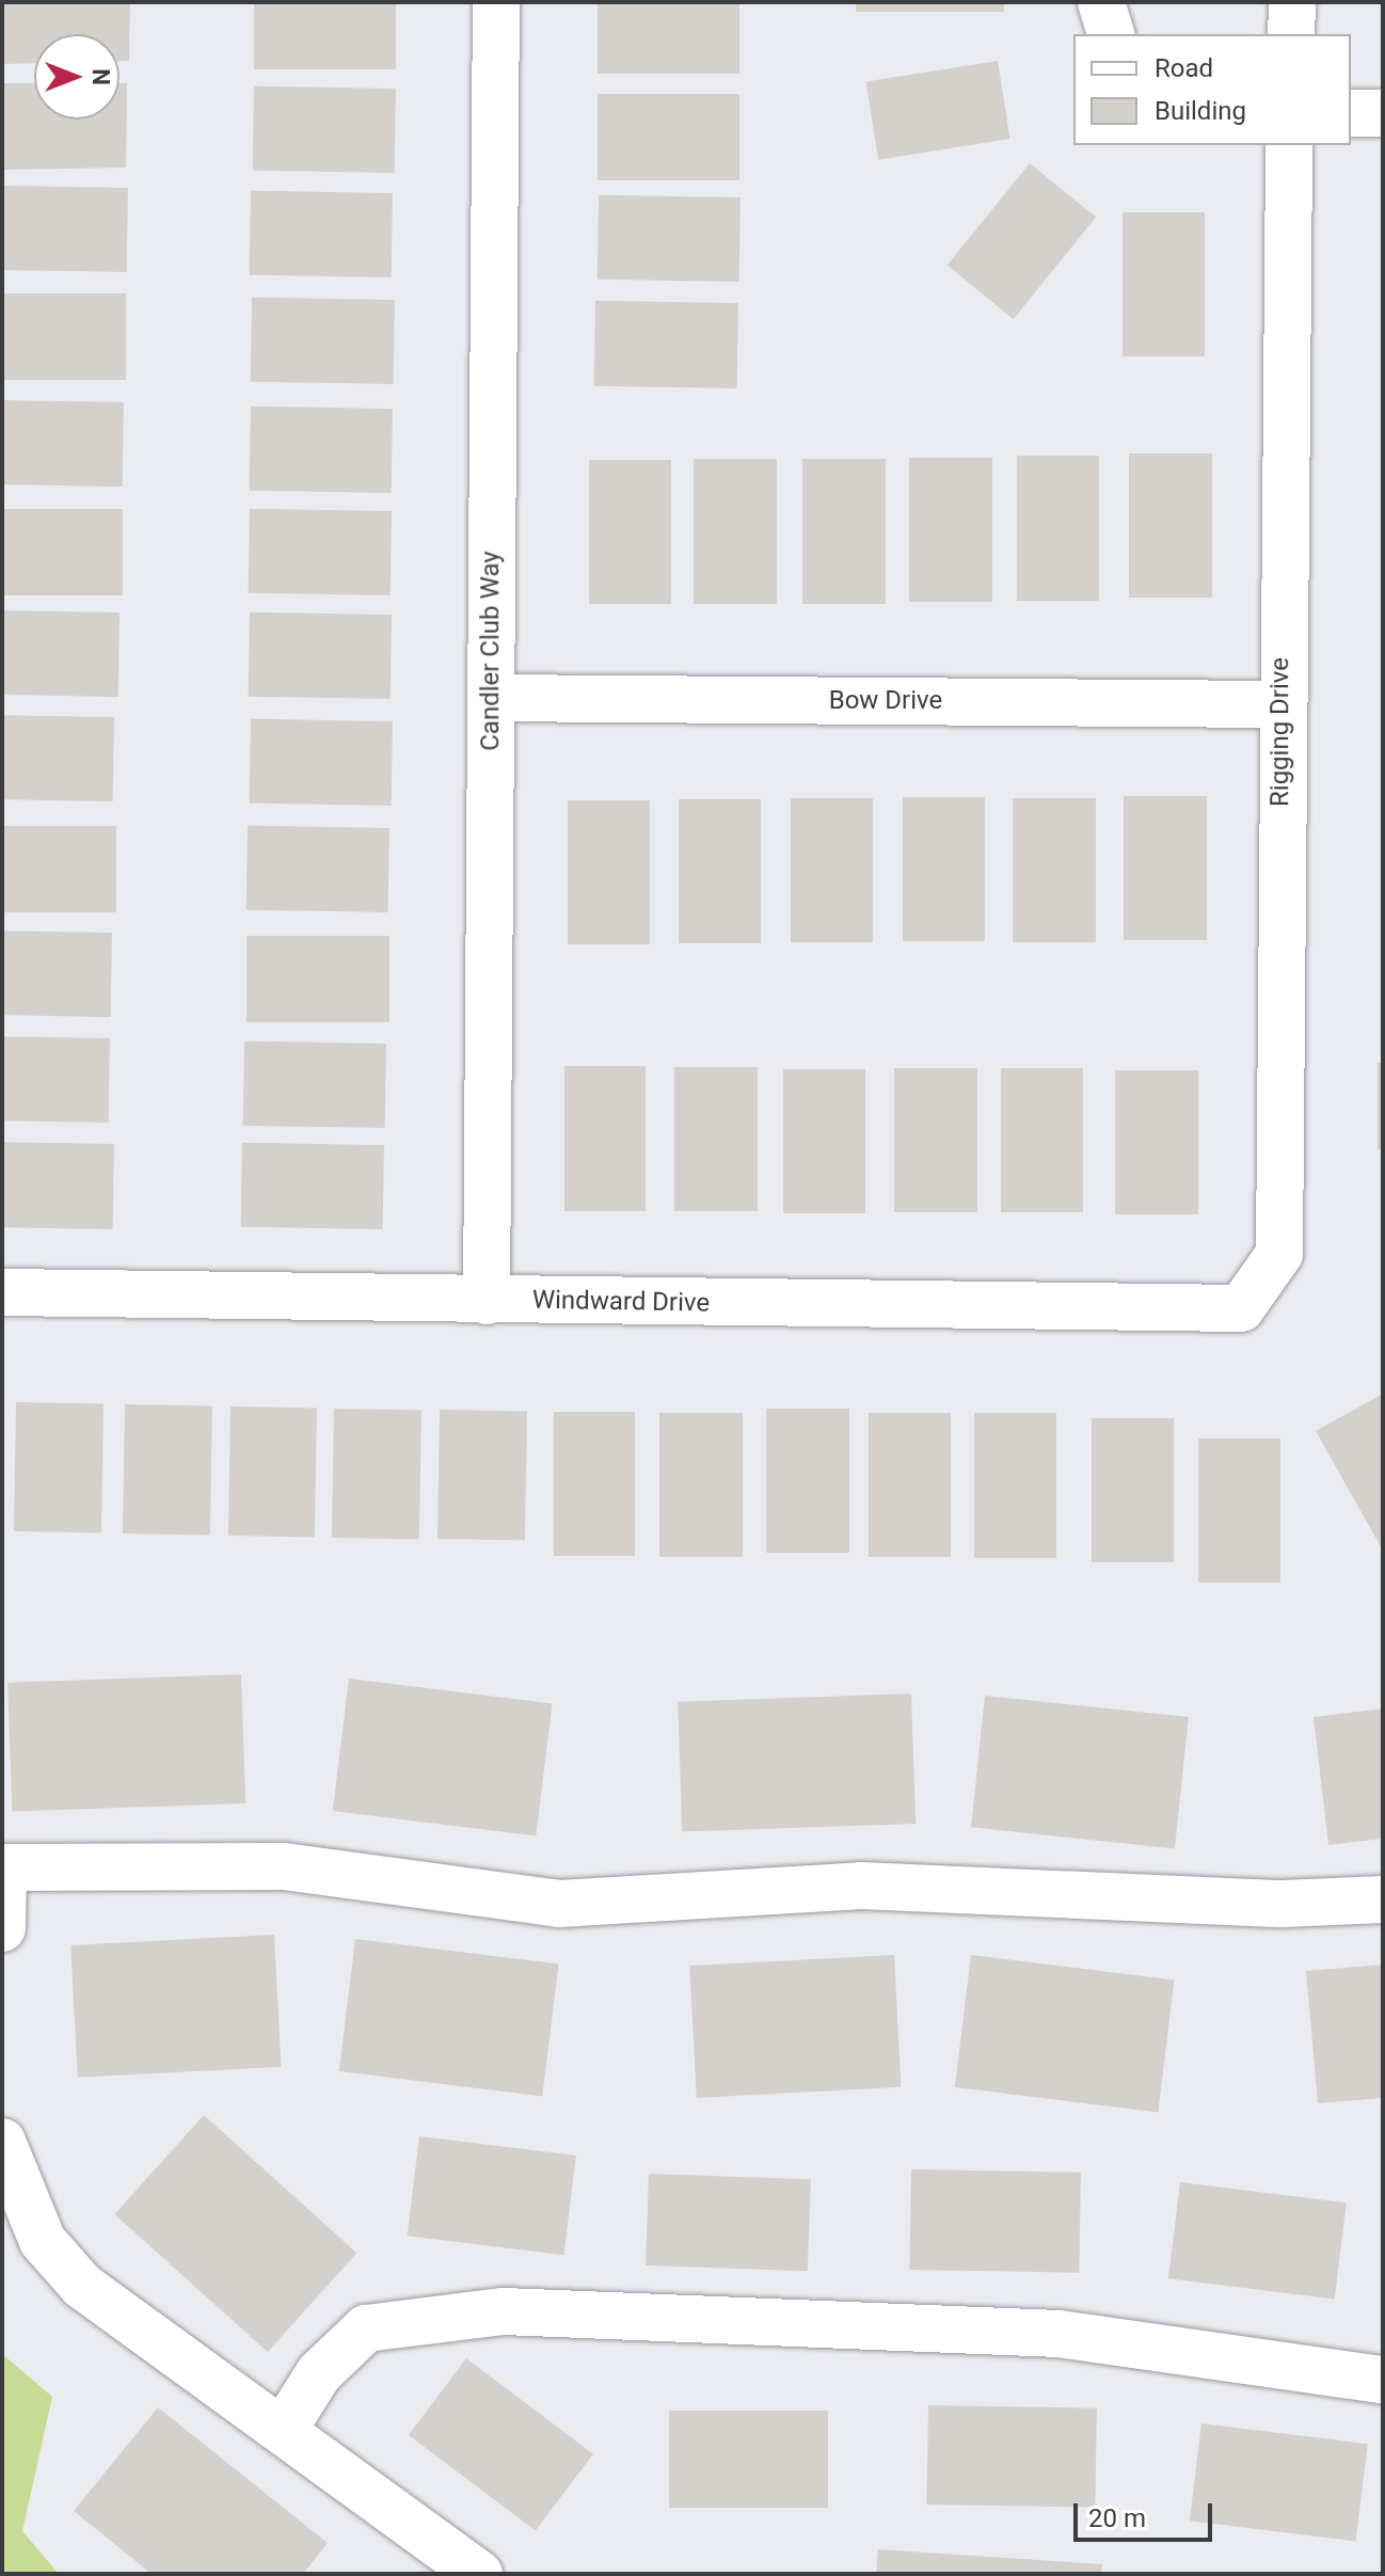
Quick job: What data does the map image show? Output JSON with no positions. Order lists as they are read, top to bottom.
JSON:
{
  "streets": {
    "street": [
      "Candler Club Way",
      "Bow Drive",
      "Rigging Drive",
      "Windward Drive"
    ]
  },
  "crossings": [
    ["Candler Club Way", "Bow Drive"],
    ["Candler Club Way", "Windward Drive"],
    ["Bow Drive", "Rigging Drive"],
    ["Rigging Drive", "Windward Drive"]
  ],
  "legend": ["Road", "Building"],
  "scale_bar": "20 m",
  "north": "right"
}
